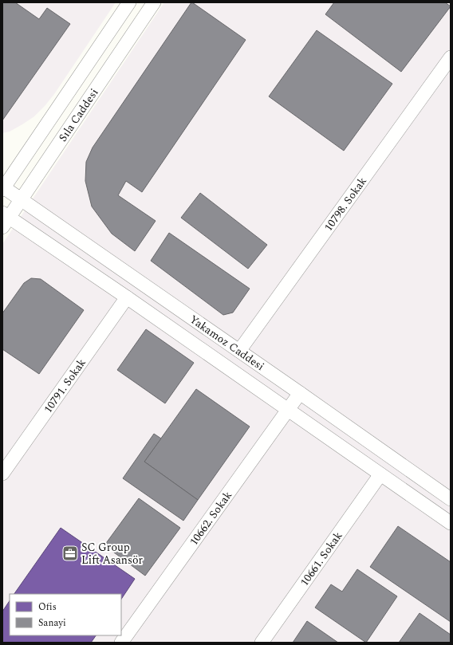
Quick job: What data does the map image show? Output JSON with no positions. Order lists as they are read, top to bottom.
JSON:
{
  "streets": {
    "street": [
      "Sıla Caddesi",
      "10798. Sokak",
      "Yakamoz Caddesi",
      "10791. Sokak",
      "10662. Sokak",
      "10661. Sokak"
    ]
  },
  "crossings": [
    ["Sıla Caddesi", "Yakamoz Caddesi"],
    ["10798. Sokak", "Yakamoz Caddesi"],
    ["Yakamoz Caddesi", "10791. Sokak"],
    ["Yakamoz Caddesi", "10662. Sokak"],
    ["Yakamoz Caddesi", "10661. Sokak"]
  ],
  "places": {
    "office": ["SC Group Lift Asansör"]
  },
  "legend": ["Ofis", "Sanayi"]
}
